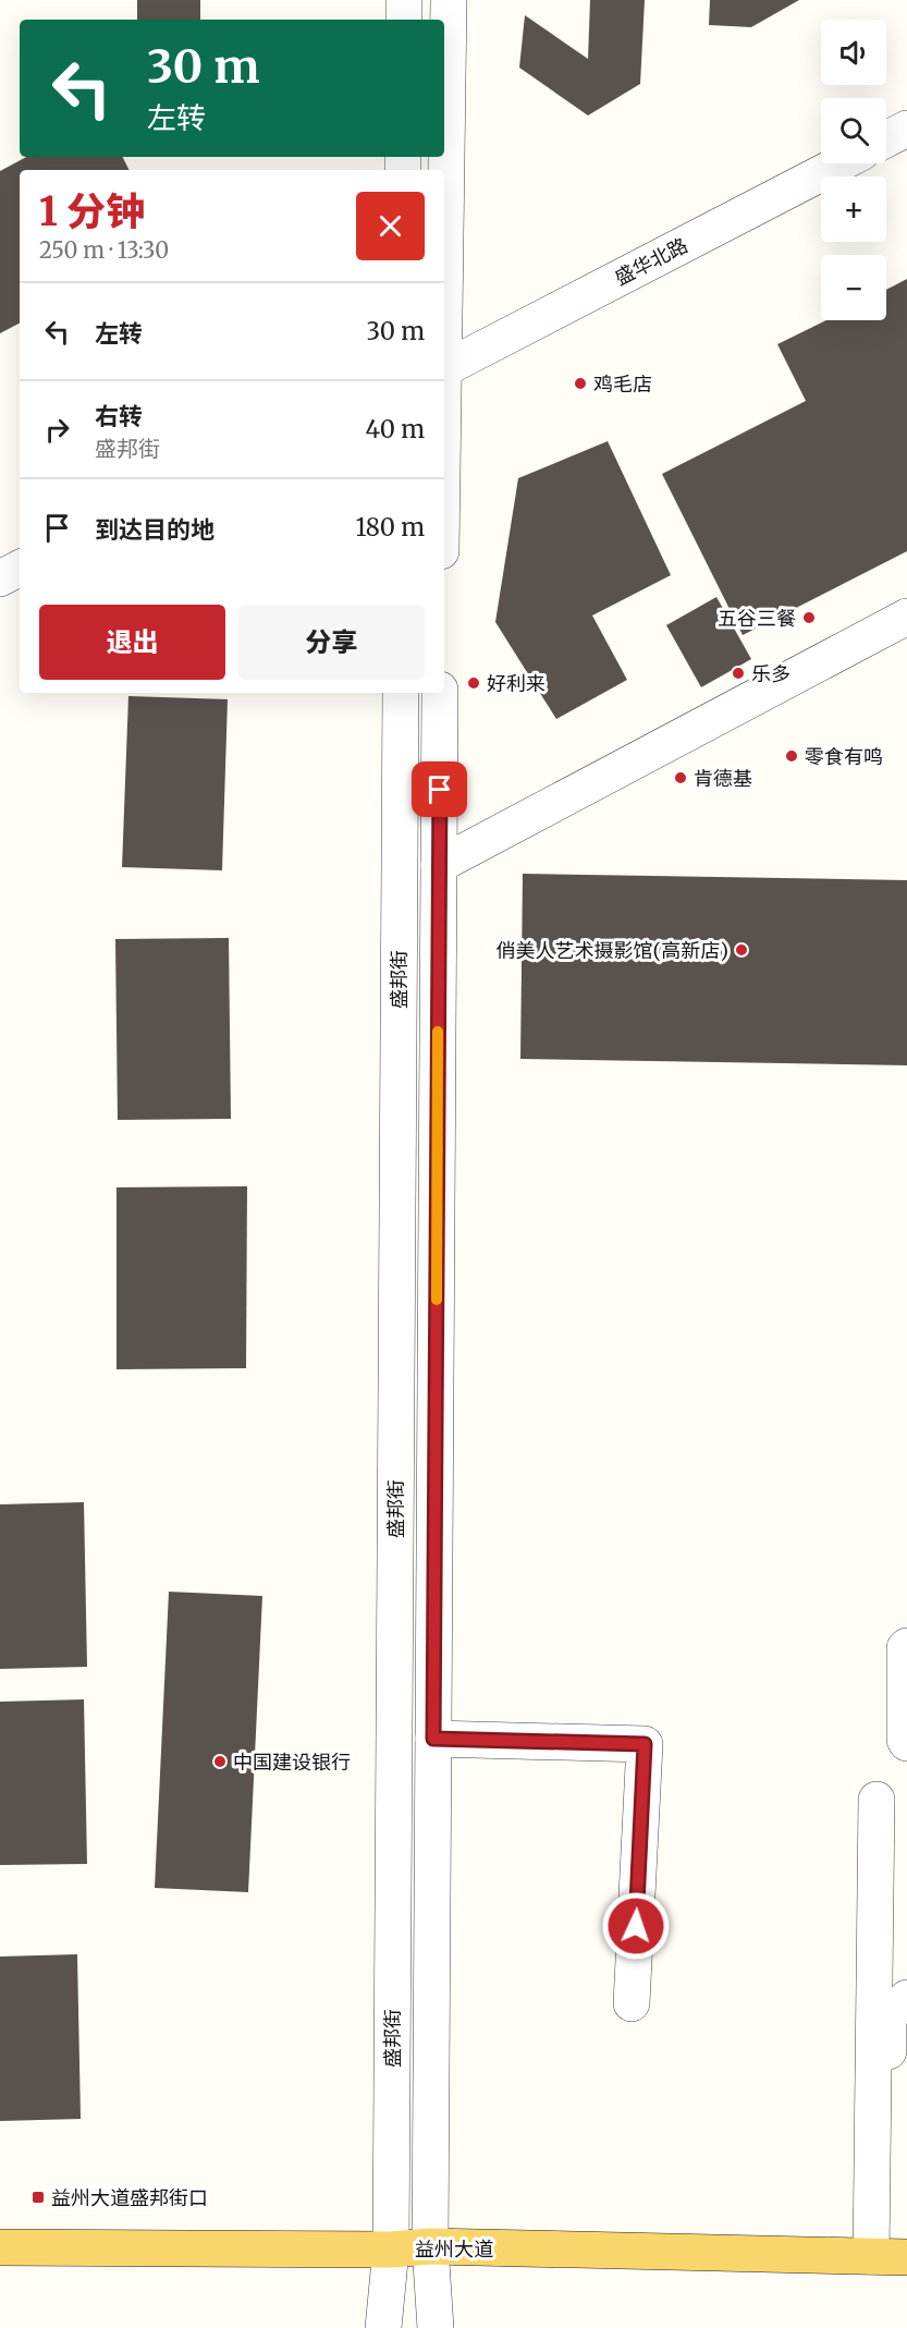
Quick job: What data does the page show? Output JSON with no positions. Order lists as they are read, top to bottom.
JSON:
{
  "streets": {
    "main road": ["益州大道"],
    "street": ["盛华北路", "盛邦街"]
  },
  "crossings": [
    ["盛邦街", "益州大道"]
  ],
  "places": {
    "other": [
      "鸡毛店",
      "五谷三餐",
      "乐多",
      "好利来",
      "零食有鸣",
      "肯德基",
      "俏美人艺术摄影馆(高新店)",
      "中国建设银行"
    ],
    "transit": ["益州大道盛邦街口"]
  },
  "page": {
    "map_buttons": ["+", "−"],
    "turn": ["30 m", "左转"],
    "heading": ["1 分钟", "250 m · 13:30"],
    "list": [
      {
        "name": "左转",
        "value": "30 m"
      },
      {
        "name": "右转",
        "note": "盛邦街",
        "value": "40 m"
      },
      {
        "name": "到达目的地",
        "value": "180 m"
      }
    ],
    "buttons": ["退出", "分享"]
  }
}
